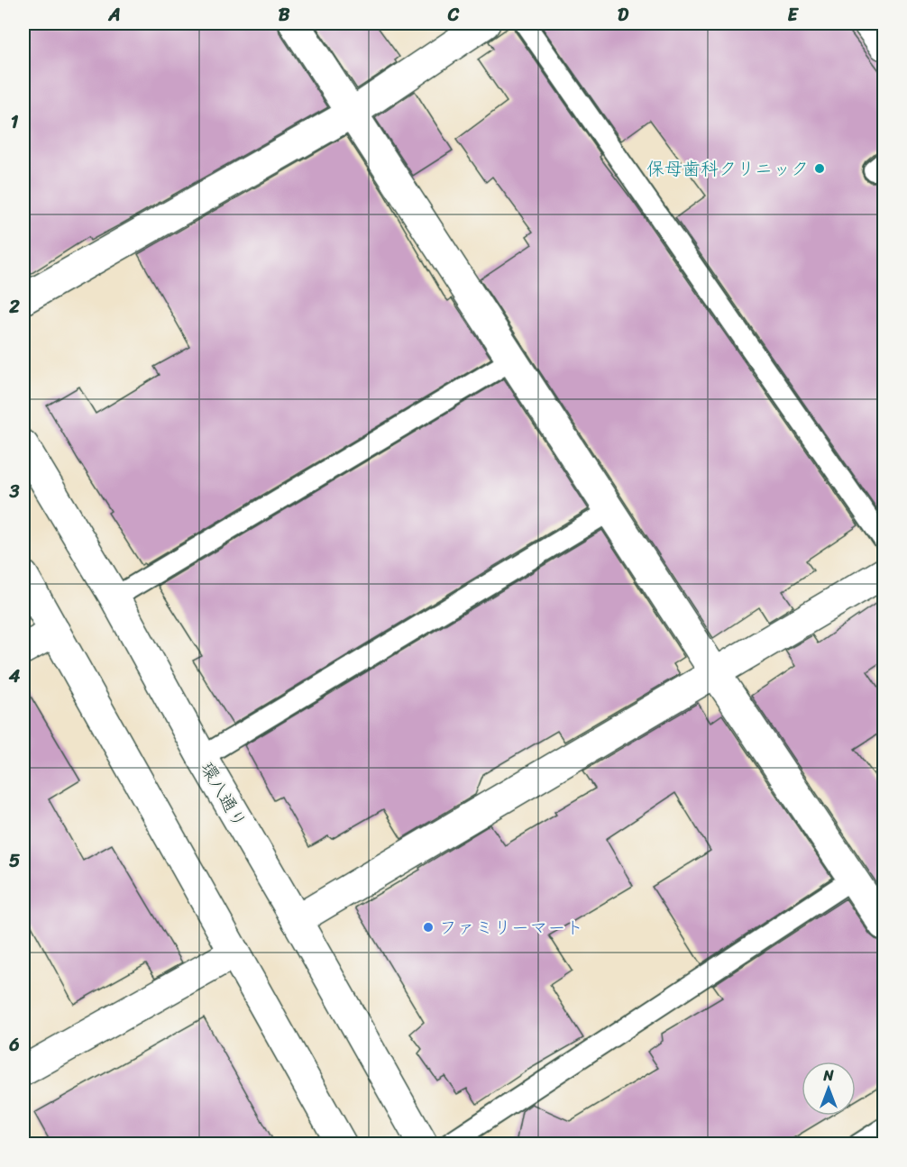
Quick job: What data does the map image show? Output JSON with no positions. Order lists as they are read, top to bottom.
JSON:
{
  "streets": {
    "street": ["環八通り"]
  },
  "places": ["保母歯科クリニック", "ファミリーマート"],
  "north": "top",
  "grid": {
    "columns": [
      "A",
      "B",
      "C",
      "D",
      "E"
    ],
    "rows": [
      "1",
      "2",
      "3",
      "4",
      "5",
      "6"
    ]
  }
}
